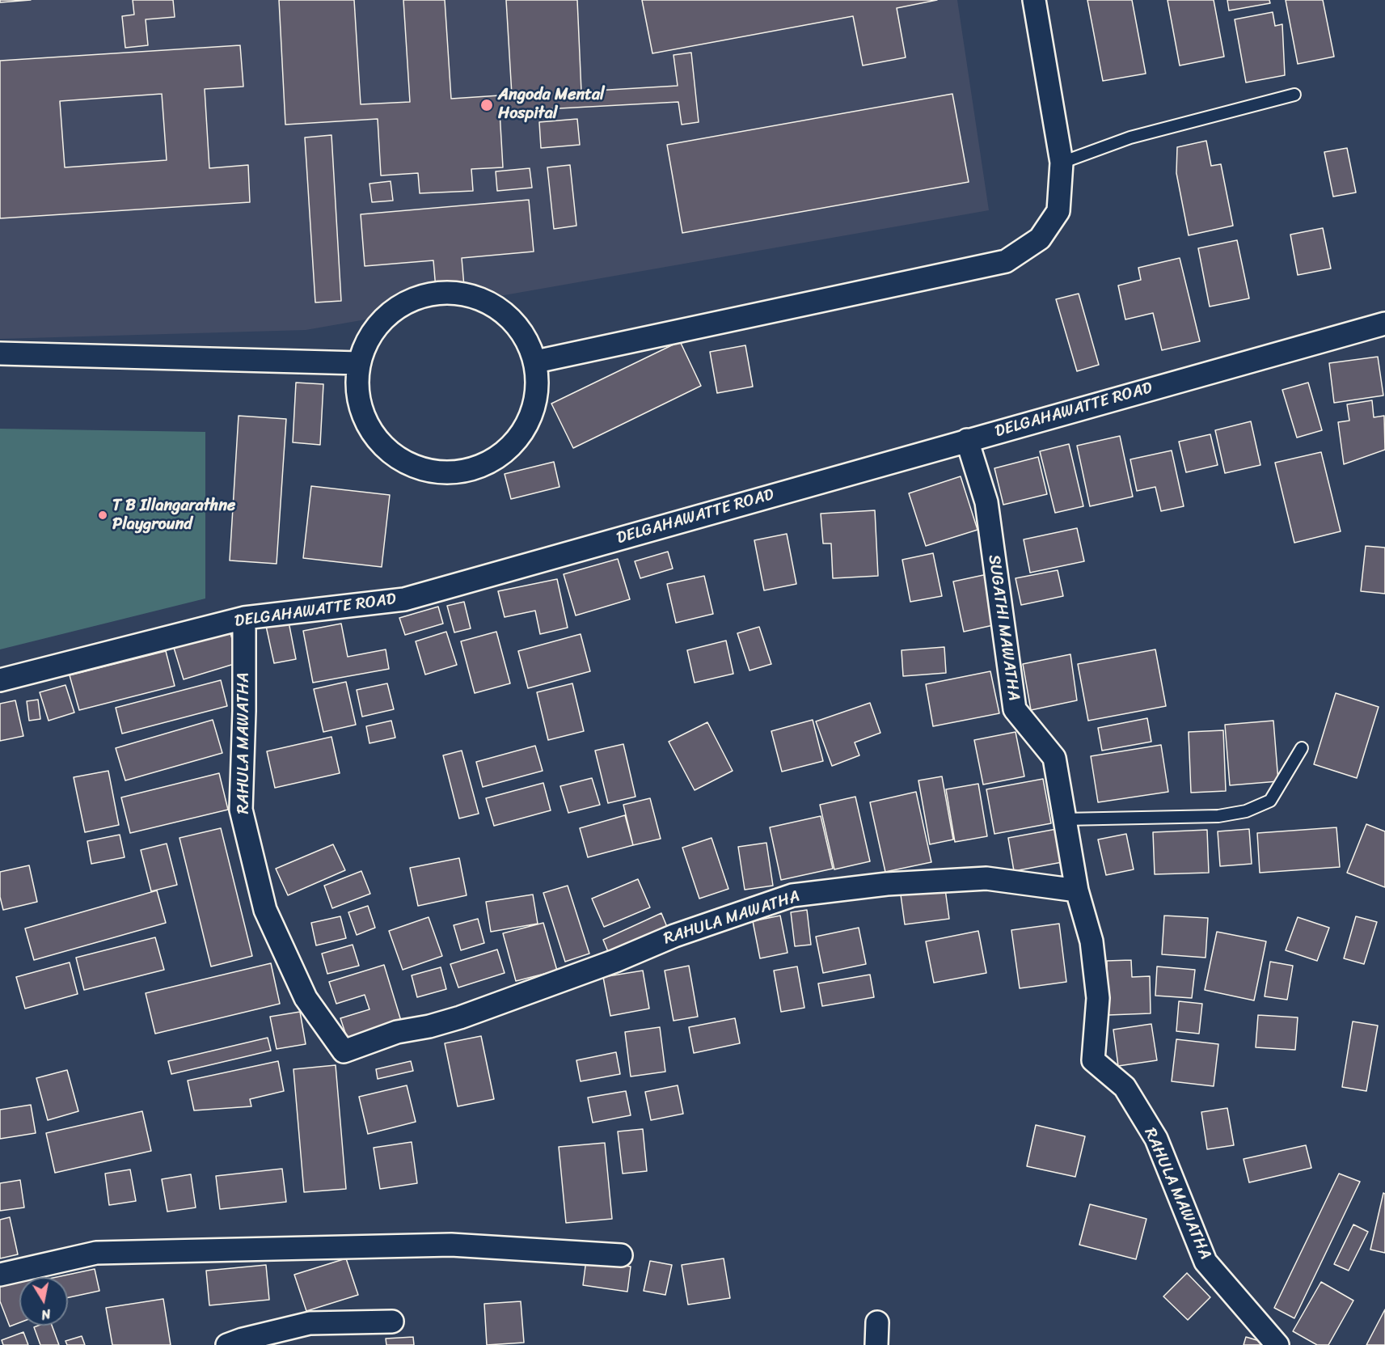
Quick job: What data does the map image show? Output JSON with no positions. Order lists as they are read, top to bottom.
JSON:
{
  "streets": {
    "street": ["DELGAHAWATTE ROAD", "SUGATHI MAWATHA", "RAHULA MAWATHA"]
  },
  "crossings": [
    ["DELGAHAWATTE ROAD", "SUGATHI MAWATHA"],
    ["DELGAHAWATTE ROAD", "RAHULA MAWATHA"],
    ["SUGATHI MAWATHA", "RAHULA MAWATHA"]
  ],
  "places": ["Angoda Mental Hospital", "T B Illangarathne Playground"],
  "north": "bottom"
}
